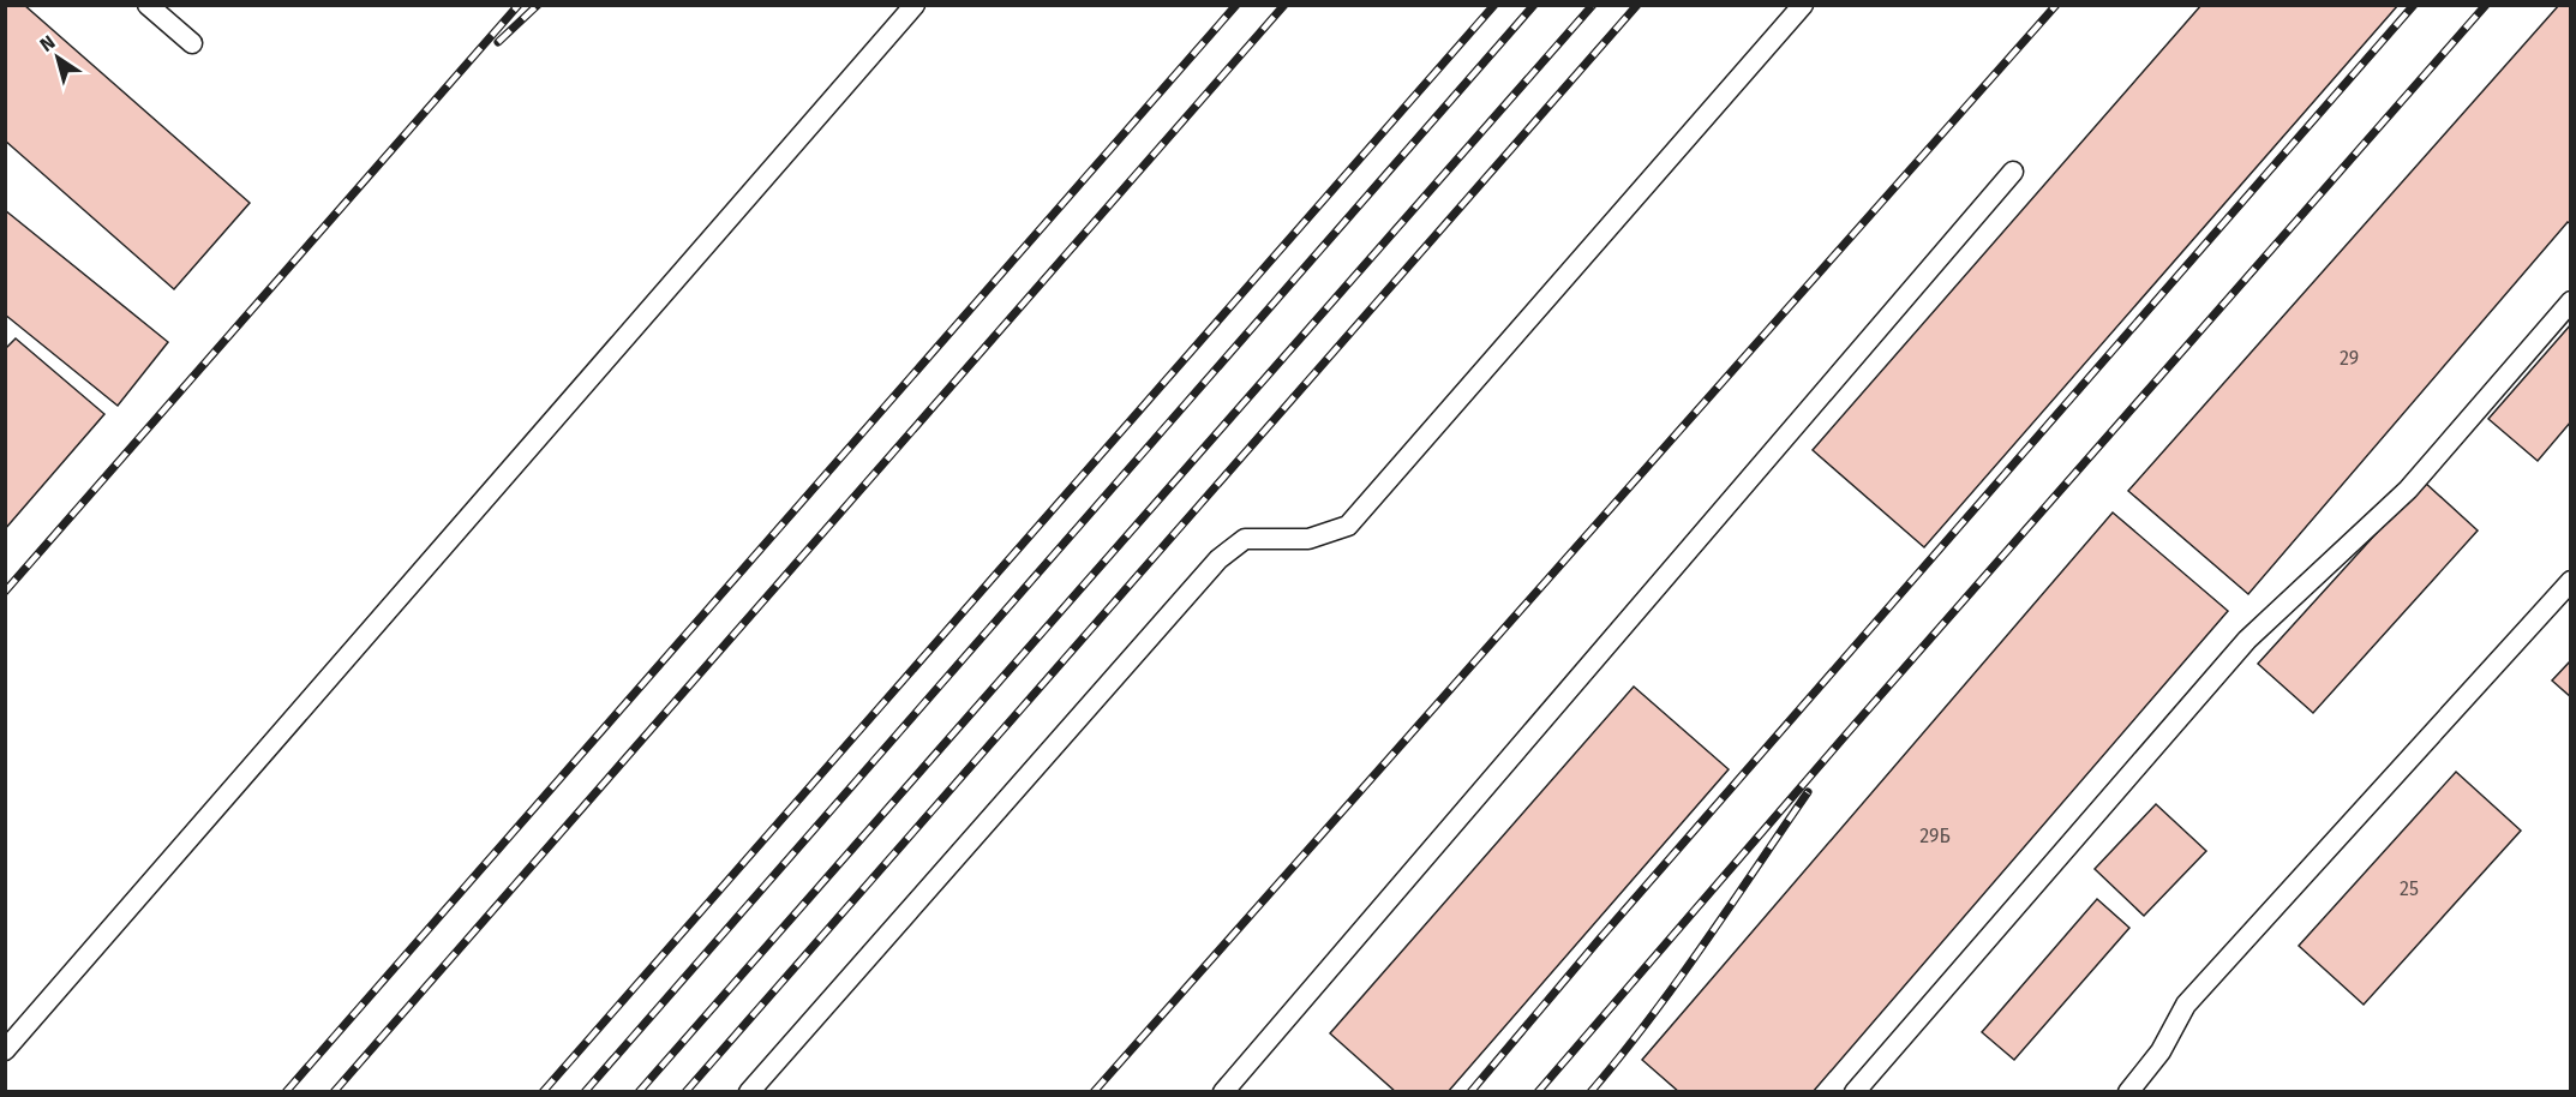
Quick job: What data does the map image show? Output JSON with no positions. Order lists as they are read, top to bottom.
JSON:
{
  "house_numbers": ["29", "29Б", "25"],
  "north": "top left"
}
